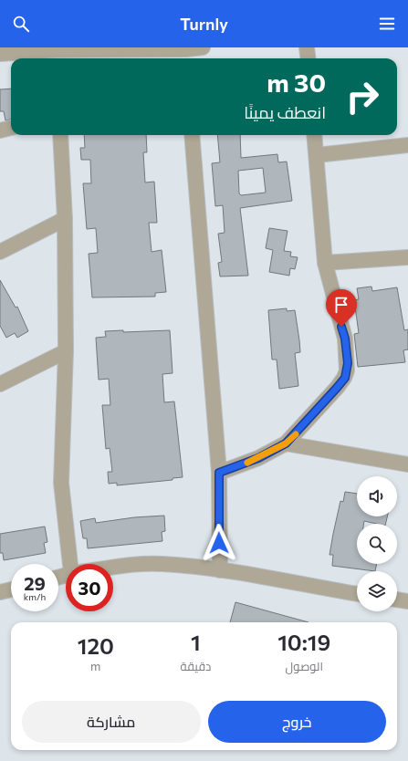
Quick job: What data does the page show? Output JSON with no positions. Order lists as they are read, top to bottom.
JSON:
{
  "page": {
    "header": "Turnly",
    "turn": ["30 m", "انعطف يمينًا"],
    "speed": "29 km/h",
    "limit": "30",
    "eta": [
      "10:19",
      "الوصول",
      "1",
      "دقيقة",
      "120",
      "m"
    ],
    "buttons": ["خروج", "مشاركة"]
  }
}
